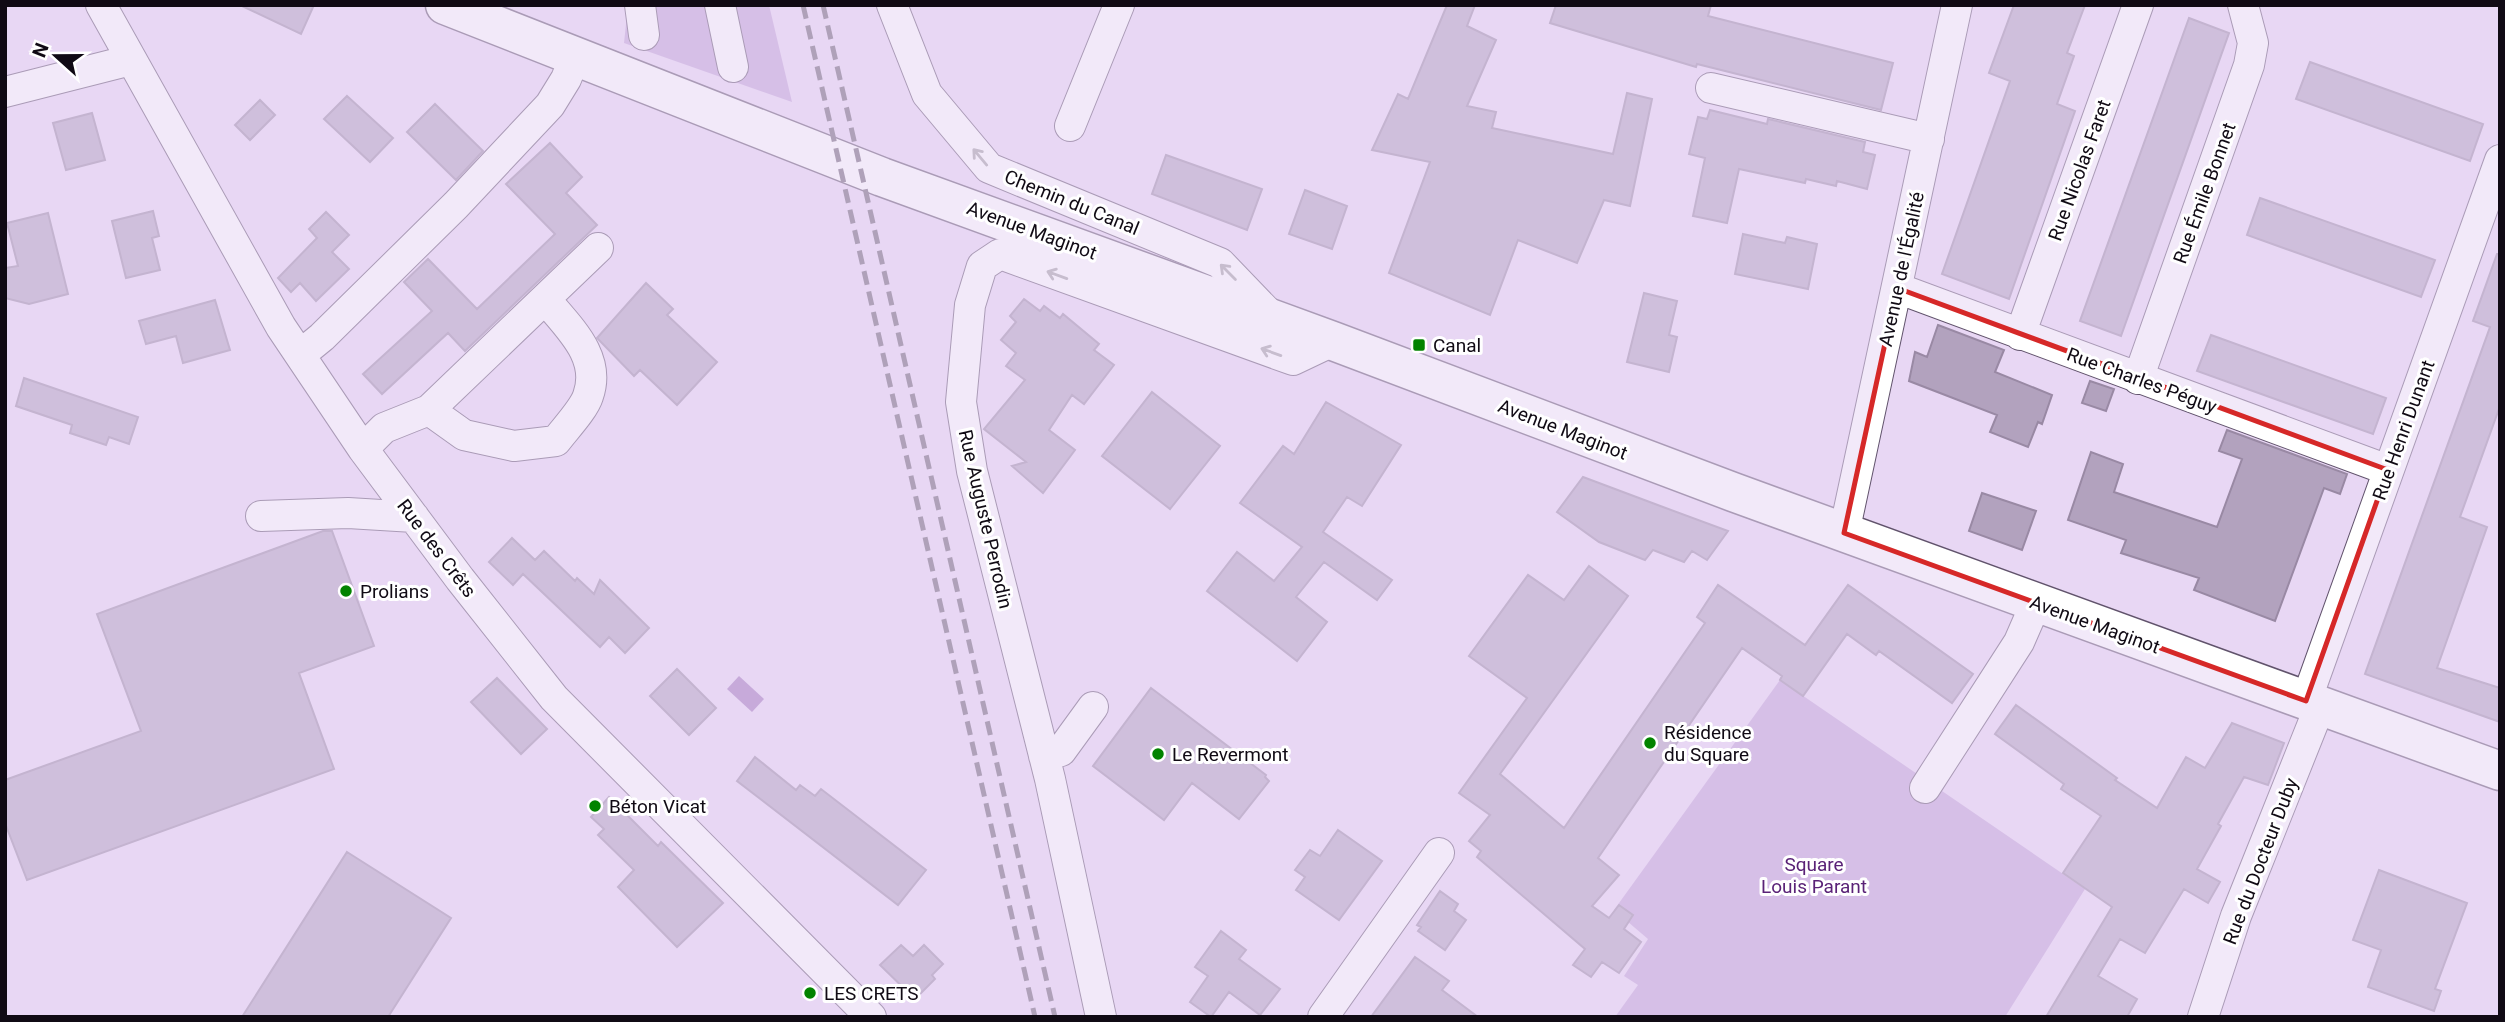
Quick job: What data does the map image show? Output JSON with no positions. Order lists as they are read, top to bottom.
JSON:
{
  "streets": {
    "main road": ["Avenue Maginot"],
    "street": [
      "Rue Nicolas Faret",
      "Rue Émile Bonnet",
      "Chemin du Canal",
      "Avenue de l'Égalité",
      "Rue Charles Péguy",
      "Rue Henri Dunant",
      "Rue Auguste Perrodin",
      "Rue des Crêts",
      "Rue du Docteur Duby"
    ]
  },
  "crossings": [
    ["Rue Nicolas Faret", "Rue Charles Péguy"],
    ["Rue Émile Bonnet", "Rue Charles Péguy"],
    ["Chemin du Canal", "Avenue Maginot"],
    ["Avenue Maginot", "Avenue de l'Égalité"],
    ["Avenue Maginot", "Rue Henri Dunant"],
    ["Avenue Maginot", "Rue Auguste Perrodin"],
    ["Avenue Maginot", "Rue du Docteur Duby"],
    ["Avenue de l'Égalité", "Rue Charles Péguy"],
    ["Rue Charles Péguy", "Rue Henri Dunant"],
    ["Rue Henri Dunant", "Rue du Docteur Duby"]
  ],
  "one_way": ["Chemin du Canal"],
  "parks": ["Square Louis Parant"],
  "places": {
    "transit": ["Canal"],
    "other": [
      "Prolians",
      "Résidence du Square",
      "Le Revermont",
      "Béton Vicat",
      "LES CRETS"
    ]
  },
  "north": "left"
}
